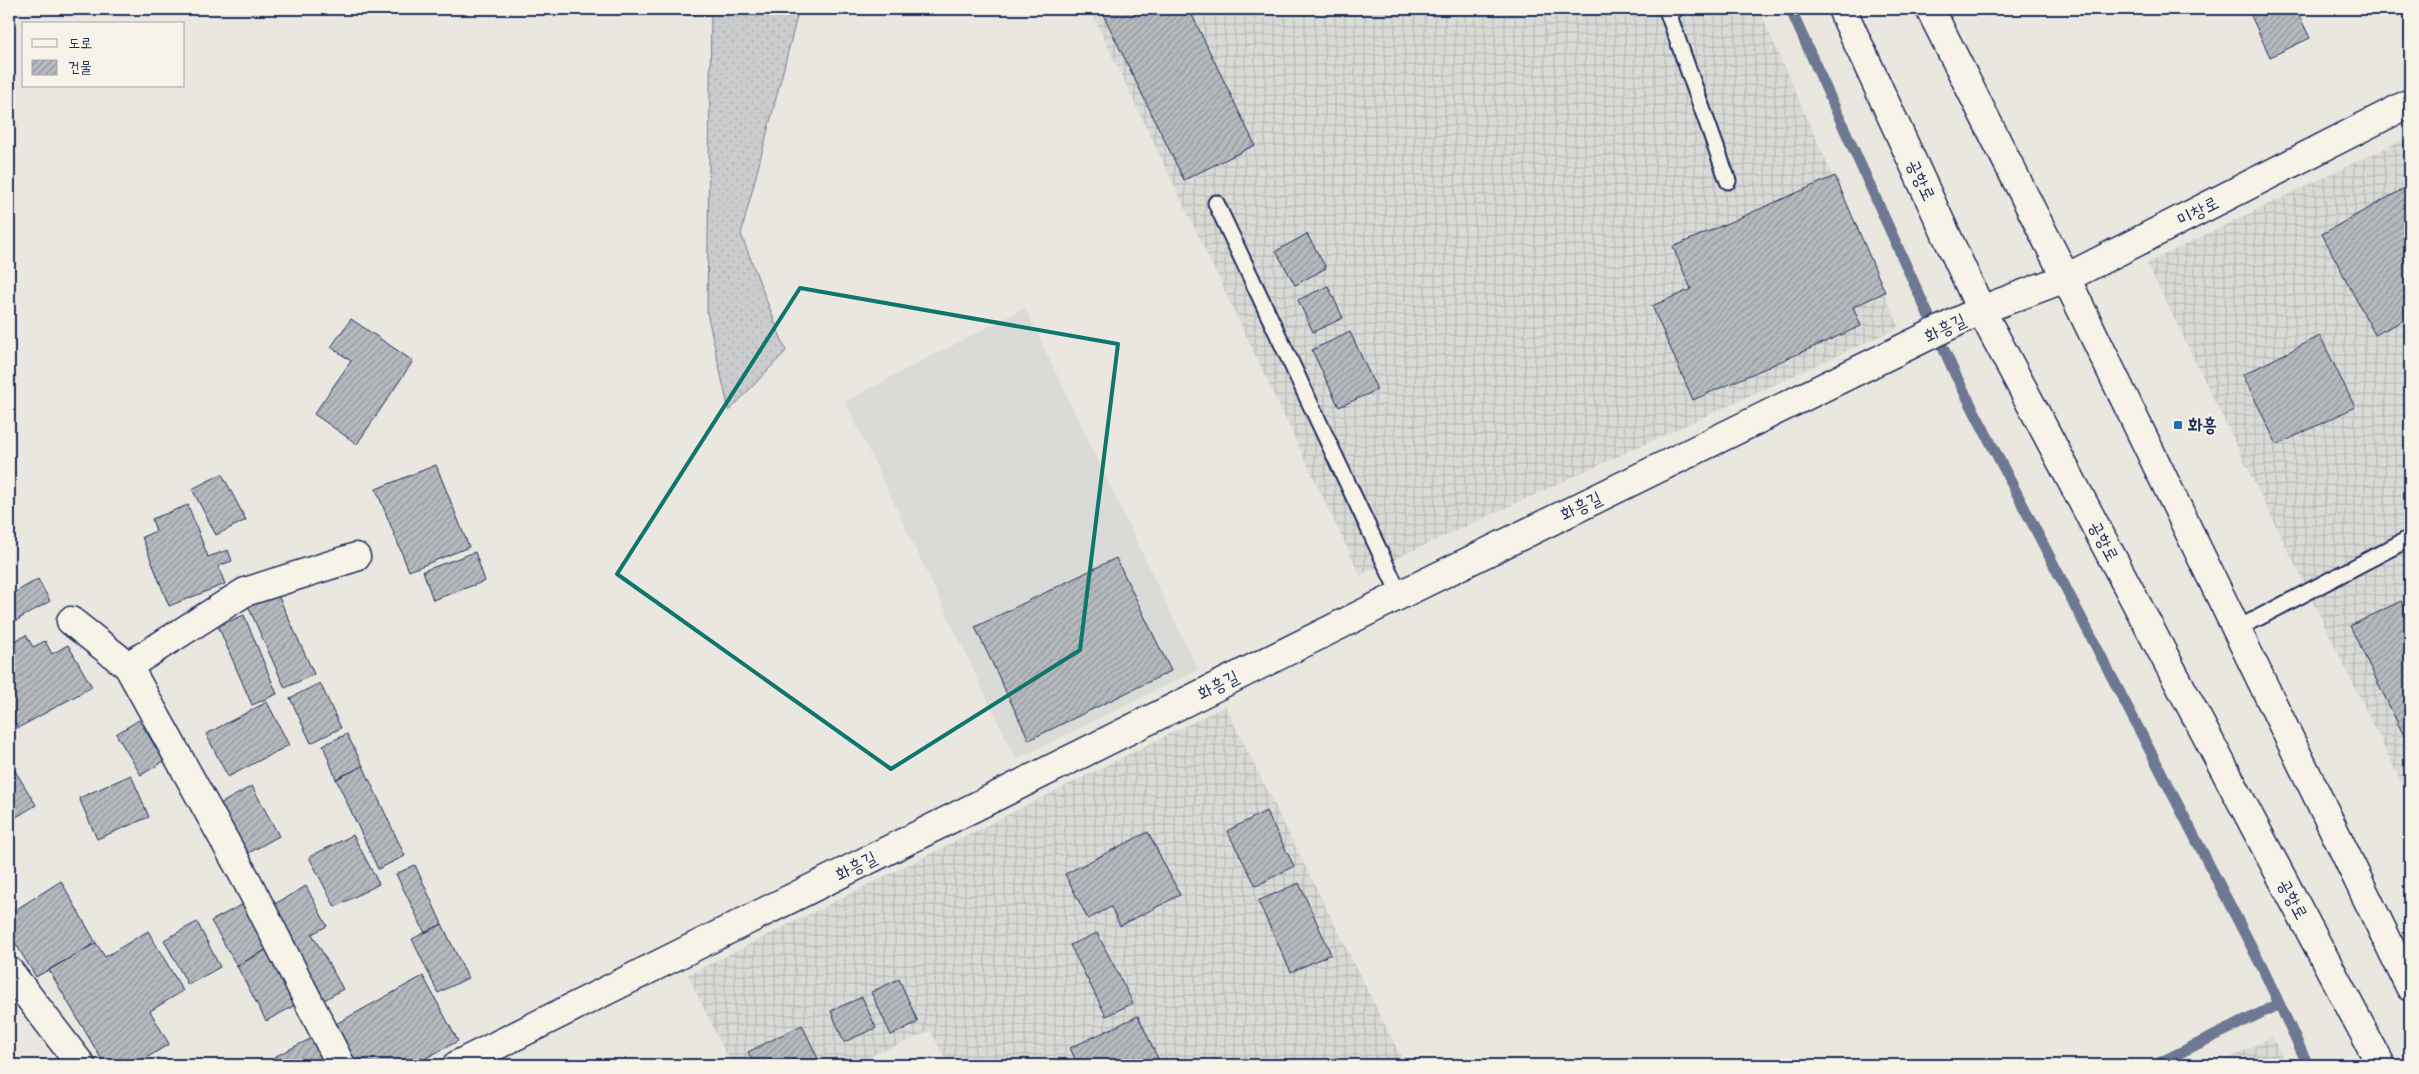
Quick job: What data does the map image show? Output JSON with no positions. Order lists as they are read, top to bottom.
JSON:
{
  "streets": {
    "street": ["공항로", "미창로", "화흥길"]
  },
  "crossings": [
    ["공항로", "미창로"],
    ["공항로", "화흥길"],
    ["미창로", "화흥길"]
  ],
  "places": {
    "transit": ["화흥"]
  },
  "legend": ["도로", "건물"]
}
